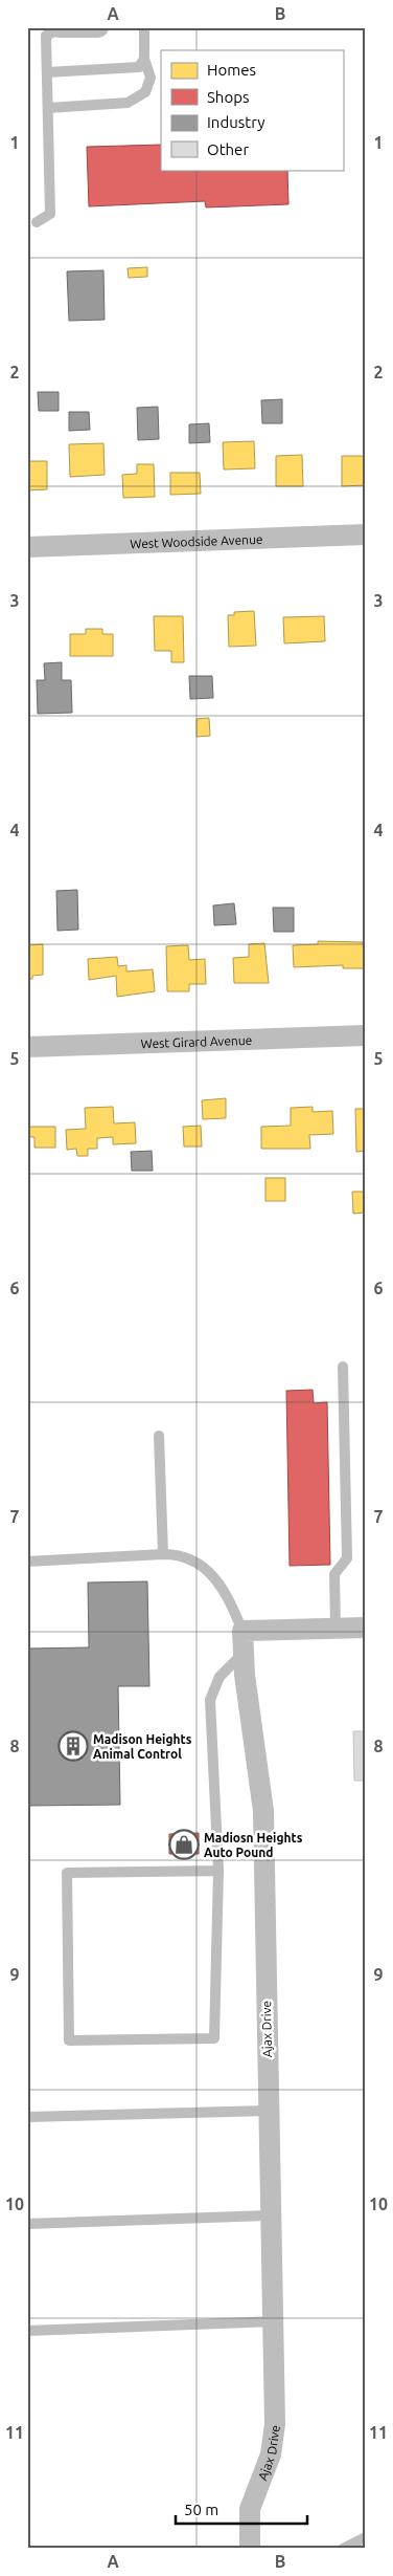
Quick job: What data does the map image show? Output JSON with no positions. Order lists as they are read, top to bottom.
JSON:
{
  "streets": {
    "street": ["West Woodside Avenue", "West Girard Avenue", "Ajax Drive"]
  },
  "places": {
    "building": ["Madison Heights Animal Control"],
    "shop": ["Madiosn Heights Auto Pound"]
  },
  "legend": [
    "Homes",
    "Shops",
    "Industry",
    "Other"
  ],
  "scale_bar": "50 m",
  "grid": {
    "columns": ["A", "B"],
    "rows": [
      "1",
      "2",
      "3",
      "4",
      "5",
      "6",
      "7",
      "8",
      "9",
      "10",
      "11"
    ]
  }
}
